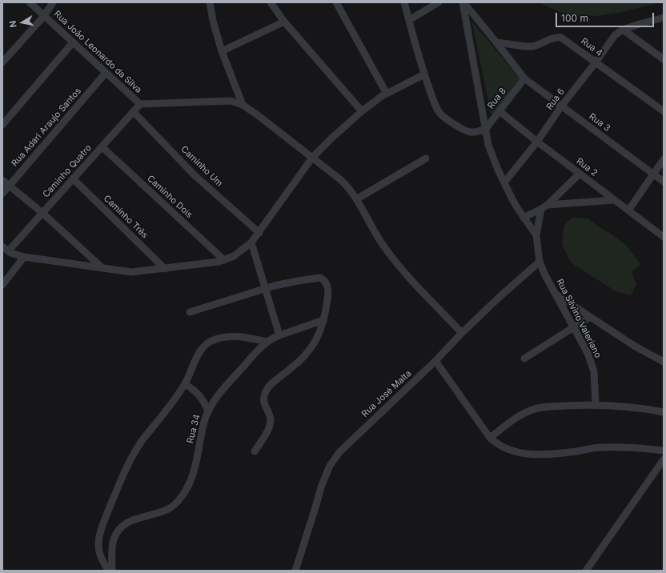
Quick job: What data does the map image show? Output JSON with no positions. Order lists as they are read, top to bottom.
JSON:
{
  "streets": {
    "street": [
      "Rua 4",
      "Rua João Leonardo da Silva",
      "Rua 8",
      "Rua 6",
      "Rua 3",
      "Rua Adari Araujo Santos",
      "Caminho Um",
      "Rua 2",
      "Caminho Quatro",
      "Caminho Dois",
      "Caminho Três",
      "Rua Silvino Valeriano",
      "Rua José Malta",
      "Rua 34"
    ]
  },
  "crossings": [
    ["Rua 4", "Rua 6"],
    ["Rua 4", "Rua 3"],
    ["Rua João Leonardo da Silva", "Rua Adari Araujo Santos"],
    ["Rua João Leonardo da Silva", "Caminho Quatro"],
    ["Rua João Leonardo da Silva", "Rua José Malta"],
    ["Rua 8", "Rua 3"],
    ["Rua 8", "Rua 2"],
    ["Rua 6", "Rua 3"],
    ["Rua 6", "Rua 2"],
    ["Caminho Um", "Caminho Quatro"],
    ["Caminho Quatro", "Caminho Dois"],
    ["Caminho Quatro", "Caminho Três"],
    ["Rua Silvino Valeriano", "Rua José Malta"]
  ],
  "scale_bar": "100 m",
  "north": "left"
}
